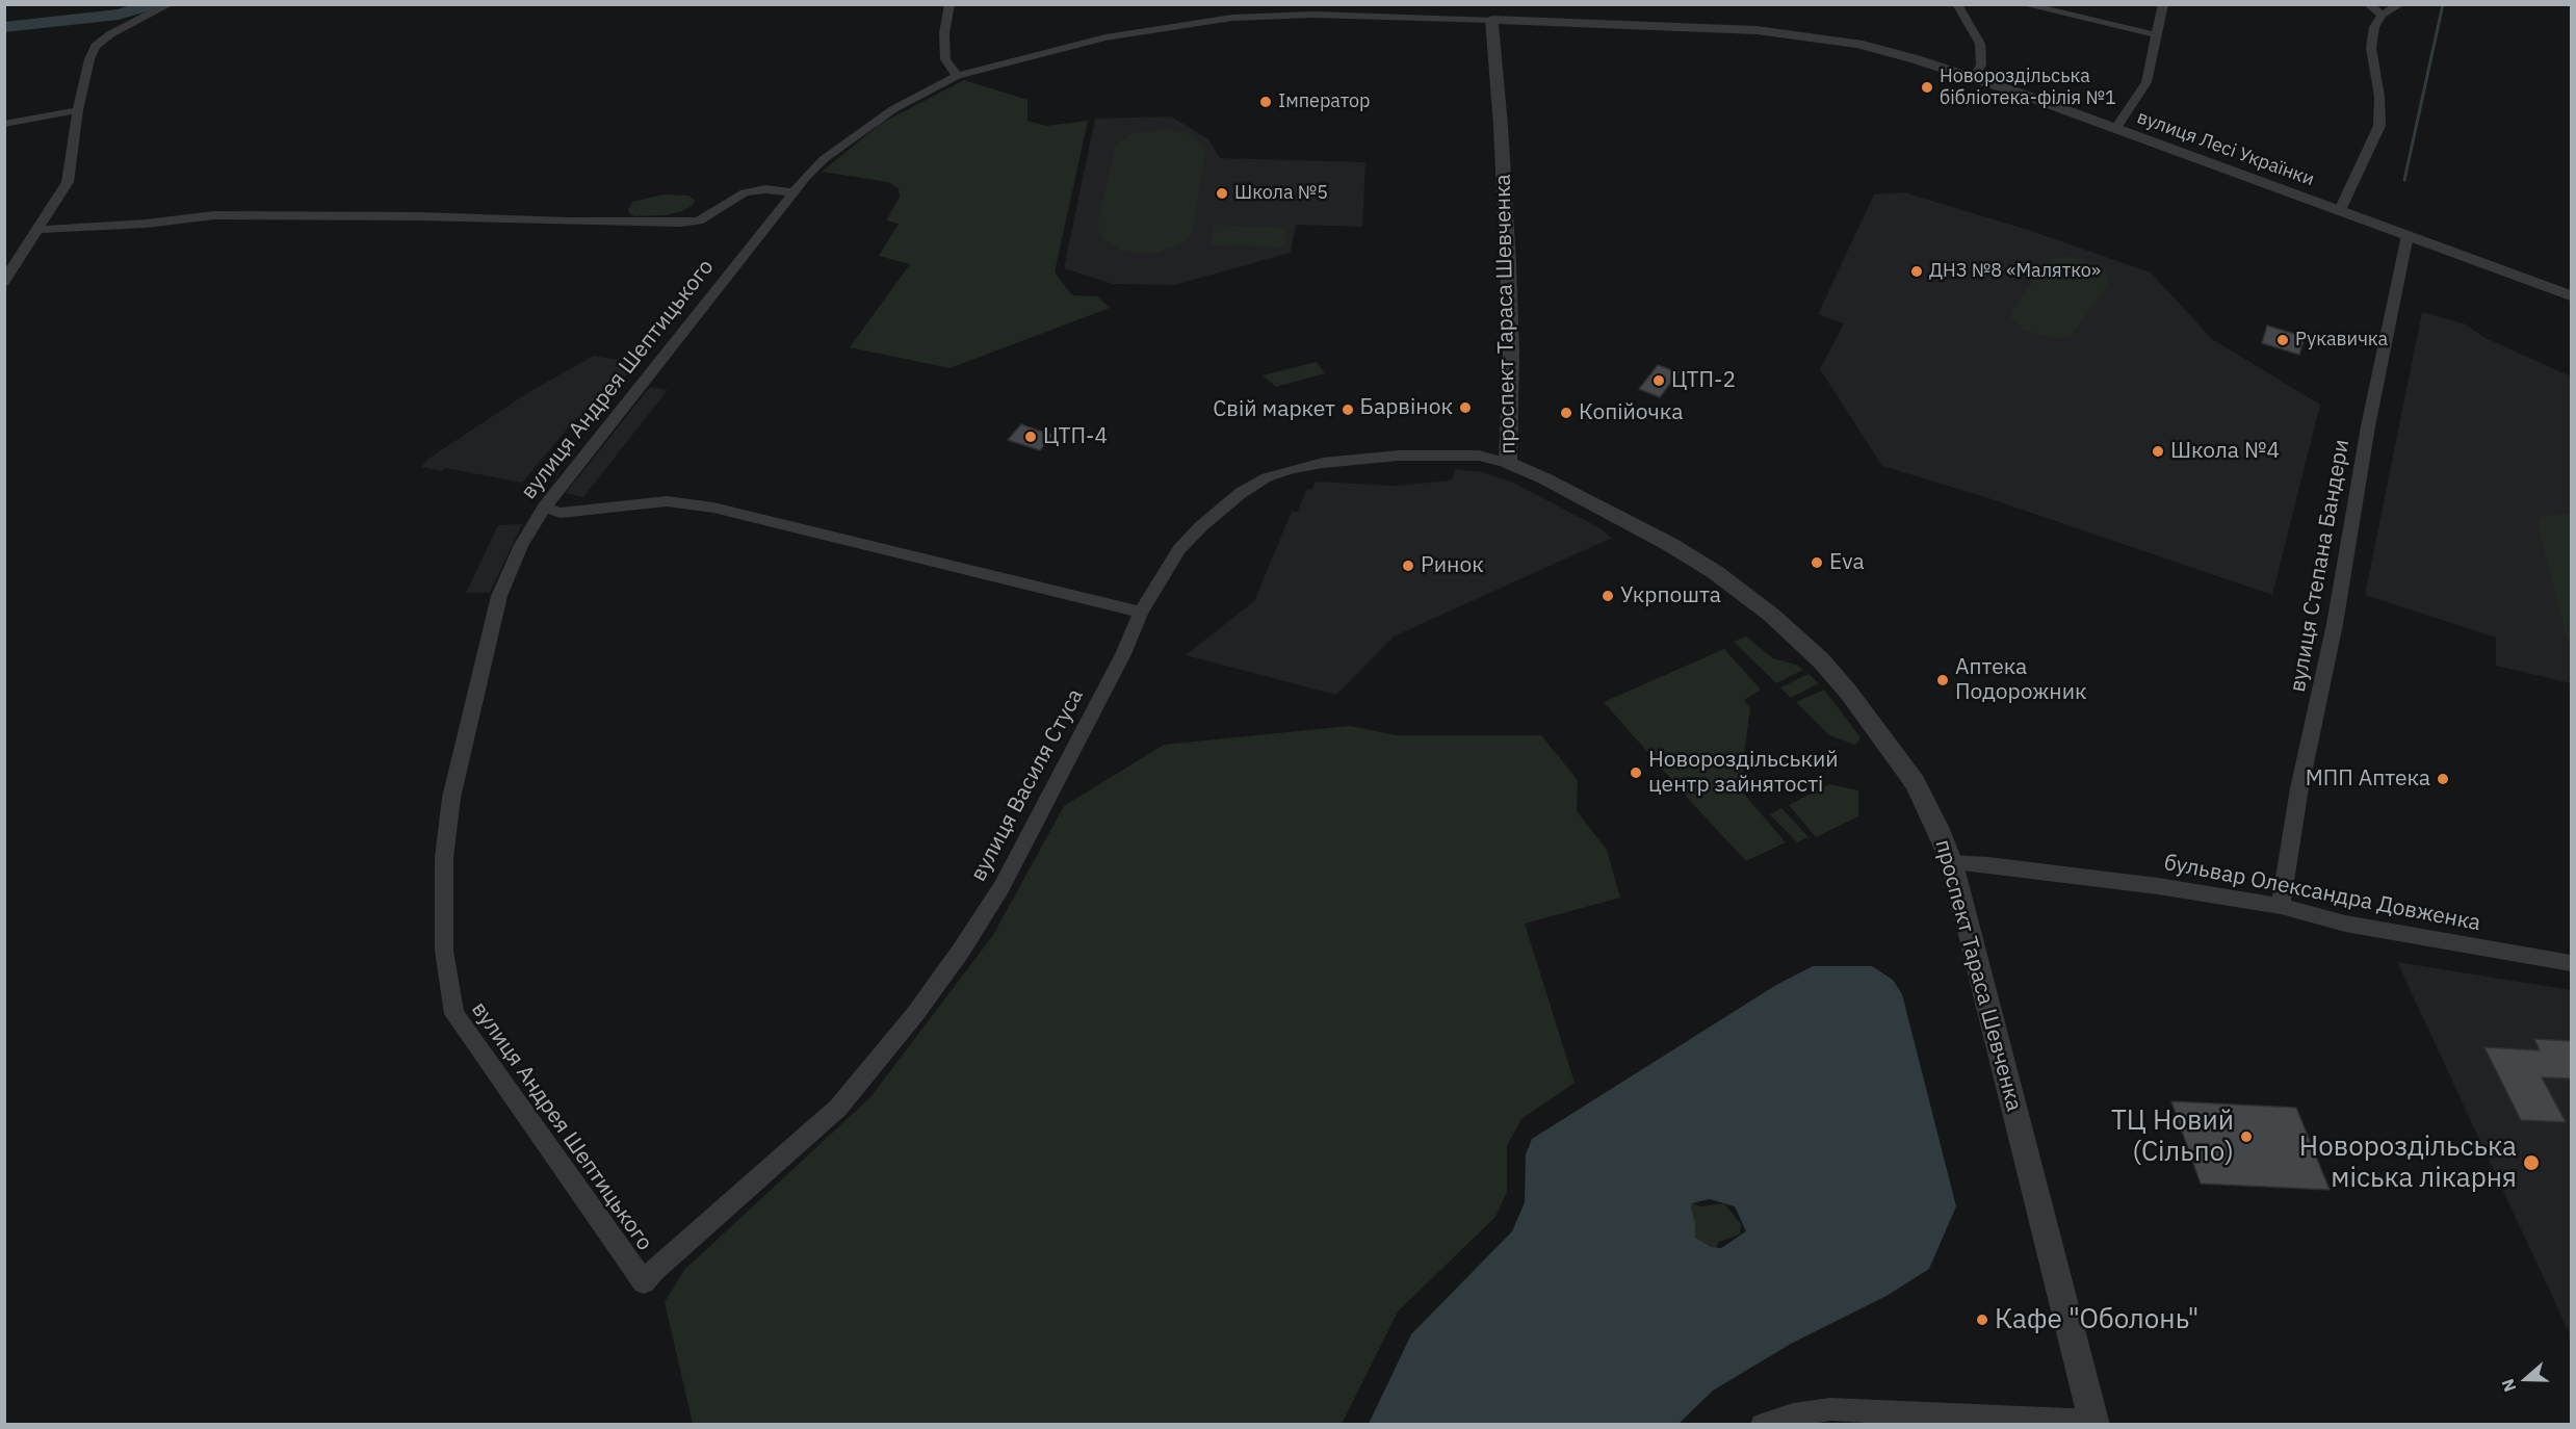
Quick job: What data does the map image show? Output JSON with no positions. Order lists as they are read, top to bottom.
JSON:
{
  "streets": {
    "street": [
      "вулиця Лесі Українки",
      "проспект Тараса Шевченка",
      "вулиця Андрея Шептицького",
      "вулиця Степана Бандери",
      "вулиця Василя Стуса",
      "бульвар Олександра Довженка"
    ]
  },
  "crossings": [
    ["вулиця Лесі Українки", "проспект Тараса Шевченка"],
    ["вулиця Лесі Українки", "вулиця Андрея Шептицького"],
    ["вулиця Лесі Українки", "вулиця Степана Бандери"],
    ["проспект Тараса Шевченка", "вулиця Андрея Шептицького"],
    ["проспект Тараса Шевченка", "вулиця Василя Стуса"],
    ["проспект Тараса Шевченка", "бульвар Олександра Довженка"],
    ["вулиця Андрея Шептицького", "вулиця Василя Стуса"],
    ["вулиця Степана Бандери", "бульвар Олександра Довженка"]
  ],
  "places": [
    "Новороздільська бібліотека-філія №1",
    "Імператор",
    "Школа №5",
    "ДНЗ №8 «Малятко»",
    "Рукавичка",
    "ЦТП-2",
    "Барвінок",
    "Свiй маркет",
    "Копійочка",
    "ЦТП-4",
    "Школа №4",
    "Eva",
    "Ринок",
    "Укрпошта",
    "Аптека Подорожник",
    "Новороздільський центр зайнятості",
    "МПП Аптека",
    "ТЦ Новий (Сільпо)",
    "Новороздільська міська лікарня",
    "Кафе \"Оболонь\""
  ],
  "north": "left"
}
